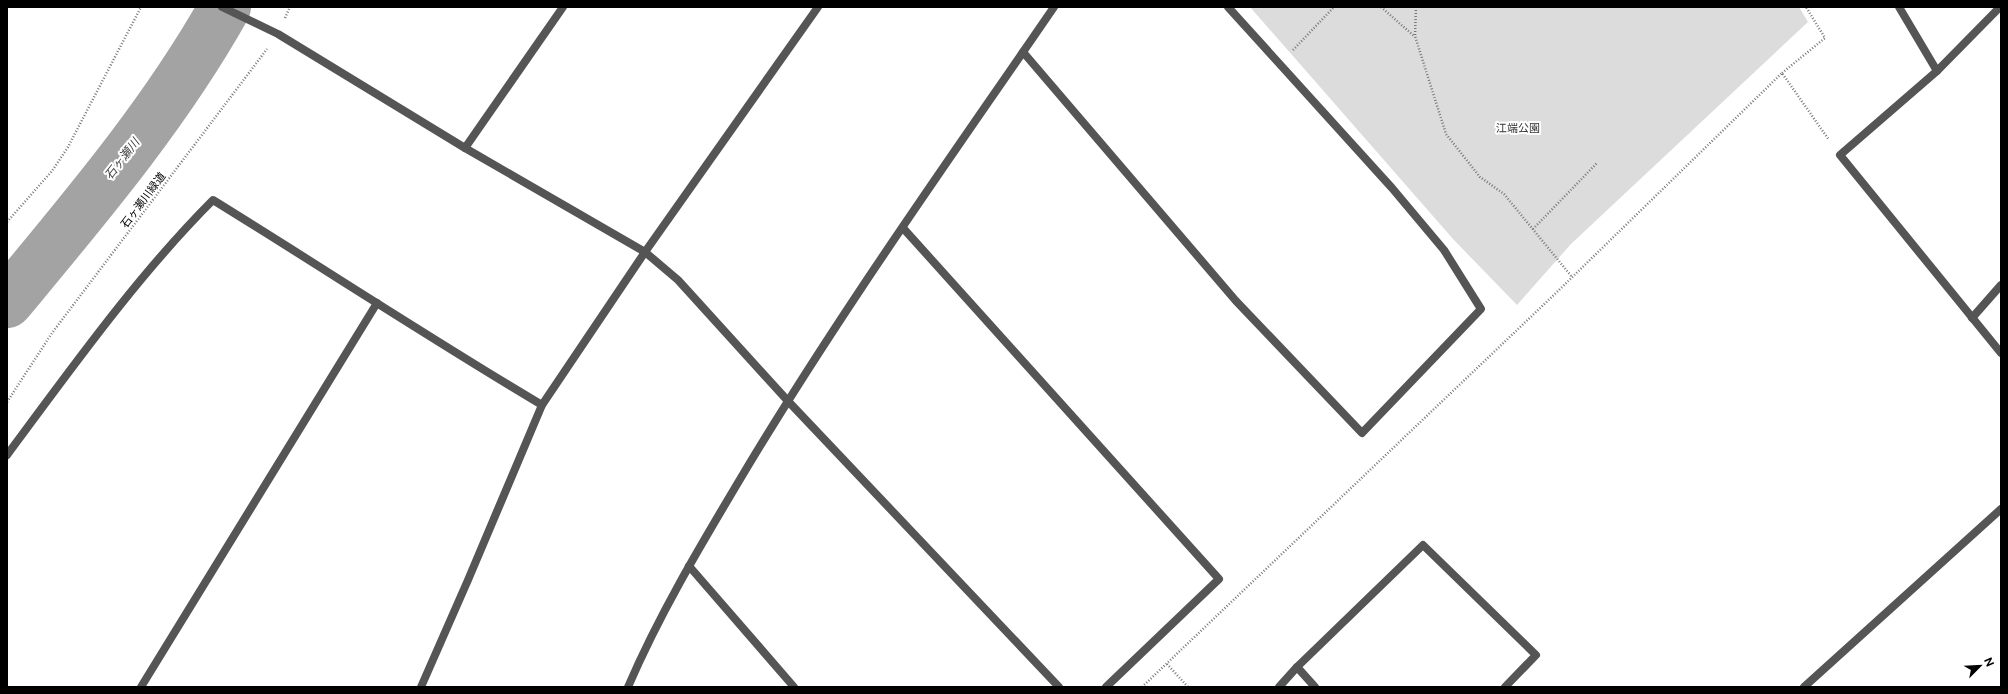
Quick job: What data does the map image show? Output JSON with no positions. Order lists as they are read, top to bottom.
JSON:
{
  "streets": {
    "path": ["石ヶ瀬川緑道"]
  },
  "water": ["石ヶ瀬川"],
  "parks": ["江端公園"],
  "north": "top right"
}
